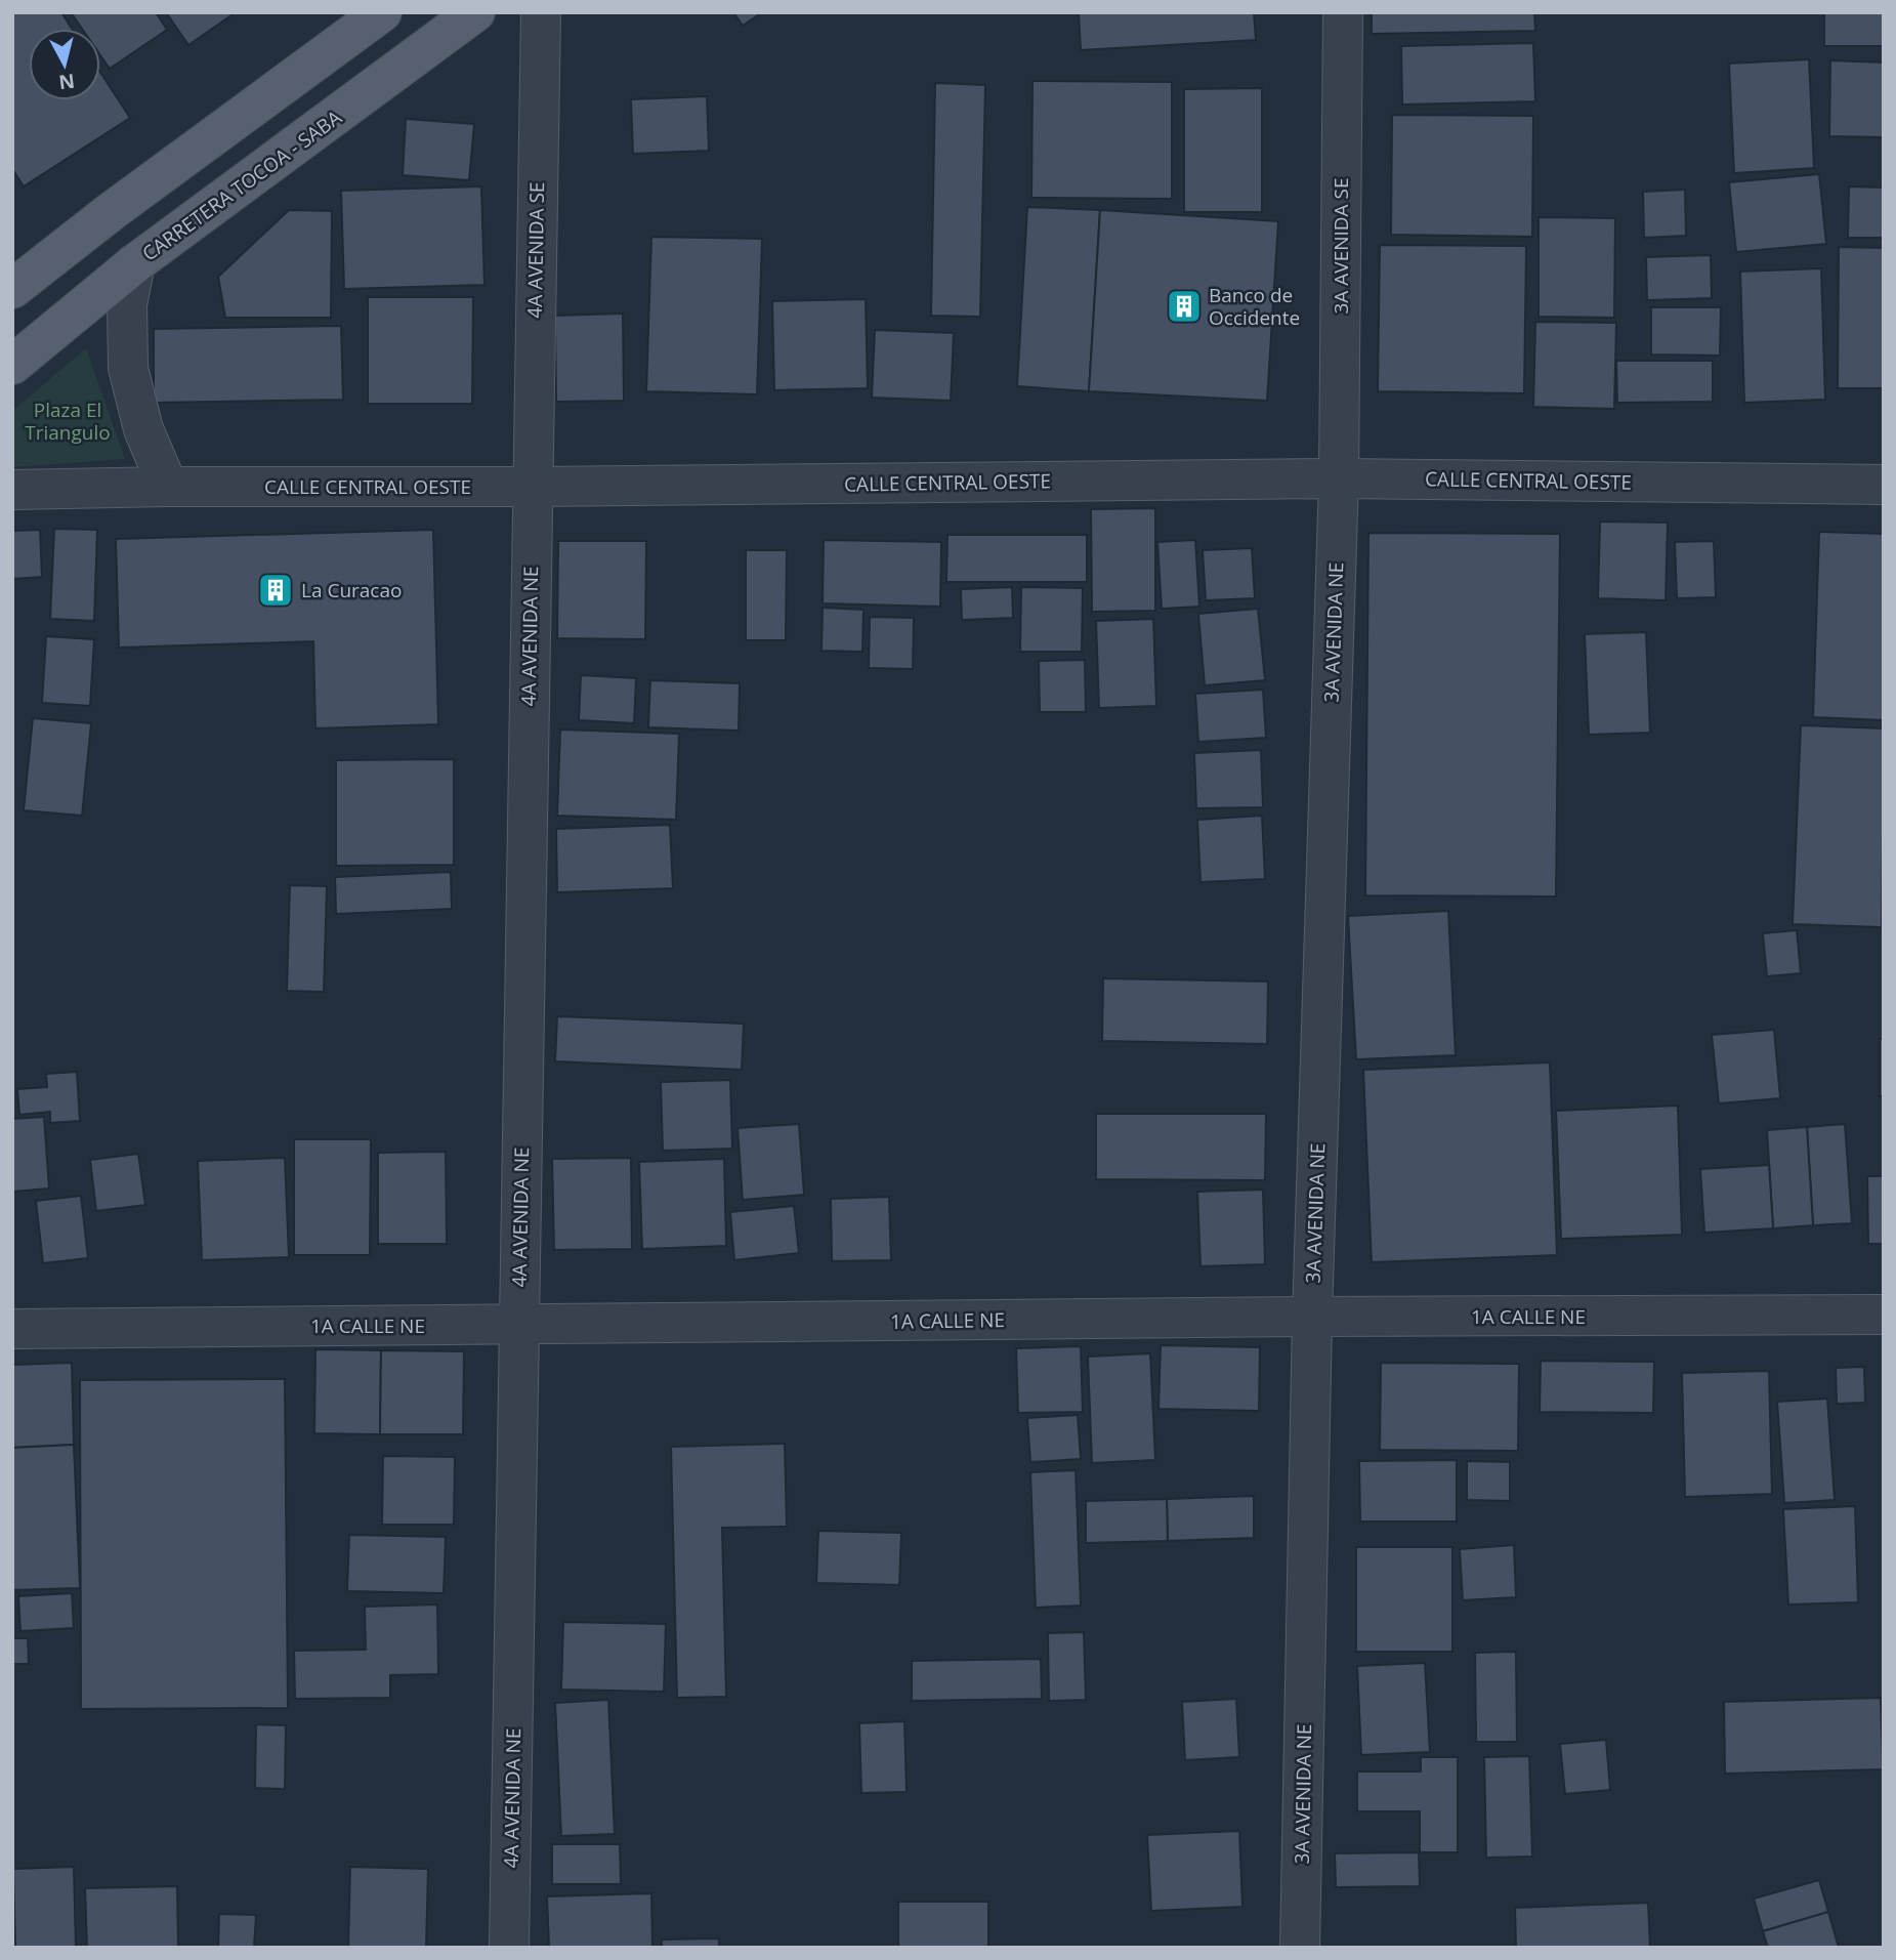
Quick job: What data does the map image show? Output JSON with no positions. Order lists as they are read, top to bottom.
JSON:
{
  "streets": {
    "main road": ["CARRETERA TOCOA - SABA"],
    "street": [
      "3A AVENIDA SE",
      "4A AVENIDA SE",
      "CALLE CENTRAL OESTE",
      "3A AVENIDA NE",
      "4A AVENIDA NE",
      "1A CALLE NE"
    ]
  },
  "crossings": [
    ["3A AVENIDA SE", "CALLE CENTRAL OESTE"],
    ["3A AVENIDA SE", "3A AVENIDA NE"],
    ["4A AVENIDA SE", "CALLE CENTRAL OESTE"],
    ["4A AVENIDA SE", "4A AVENIDA NE"],
    ["CALLE CENTRAL OESTE", "3A AVENIDA NE"],
    ["CALLE CENTRAL OESTE", "4A AVENIDA NE"],
    ["3A AVENIDA NE", "1A CALLE NE"],
    ["4A AVENIDA NE", "1A CALLE NE"]
  ],
  "parks": ["Plaza El Triangulo"],
  "places": {
    "building": ["Banco de Occidente", "La Curacao"]
  },
  "north": "bottom"
}
